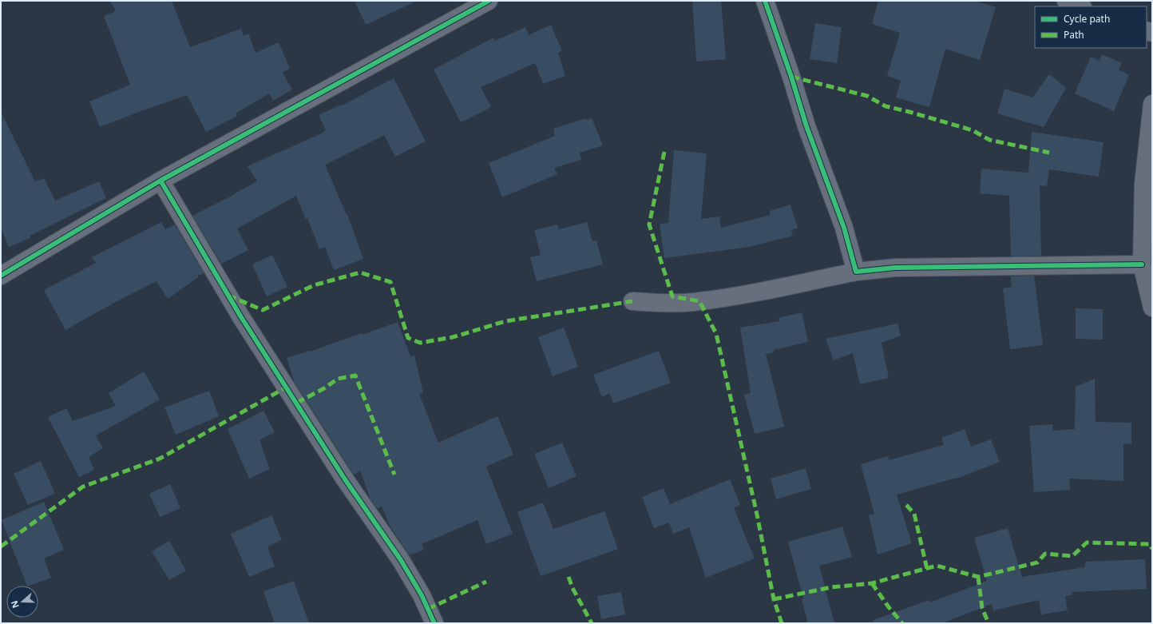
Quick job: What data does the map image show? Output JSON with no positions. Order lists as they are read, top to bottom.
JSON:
{
  "legend": ["Cycle path", "Path"],
  "north": "left"
}
